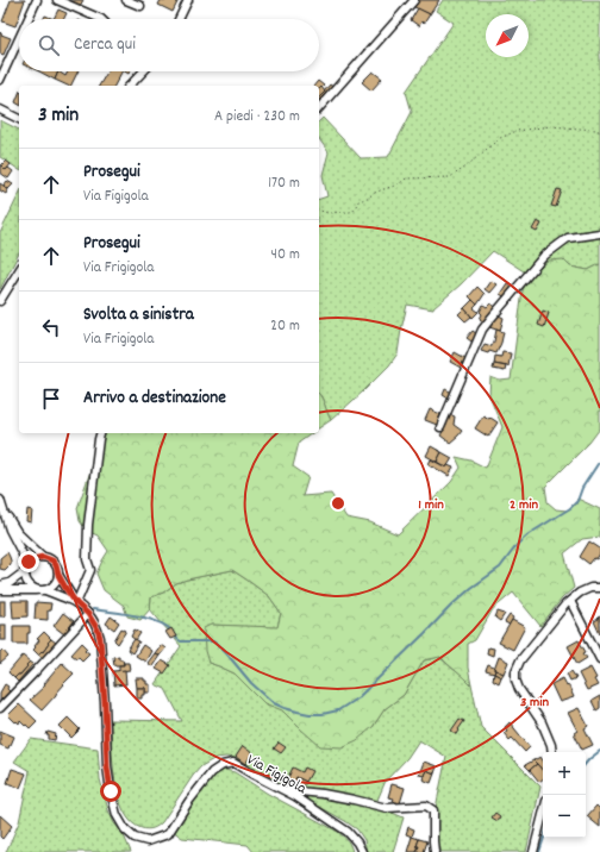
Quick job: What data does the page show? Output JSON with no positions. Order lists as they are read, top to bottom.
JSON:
{
  "streets": {
    "street": ["Via Figigola"]
  },
  "north": "bottom left",
  "page": {
    "search": "Cerca qui",
    "heading": ["3 min", "A piedi · 230 m"],
    "list": [
      ["Prosegui", "Via Figigola", "170 m"],
      ["Prosegui", "Via Frigigola", "40 m"],
      ["Svolta a sinistra", "Via Frigigola", "20 m"],
      "Arrivo a destinazione"
    ],
    "map_buttons": ["+", "−"]
  },
  "rings": ["1 min", "2 min", "3 min"]
}
